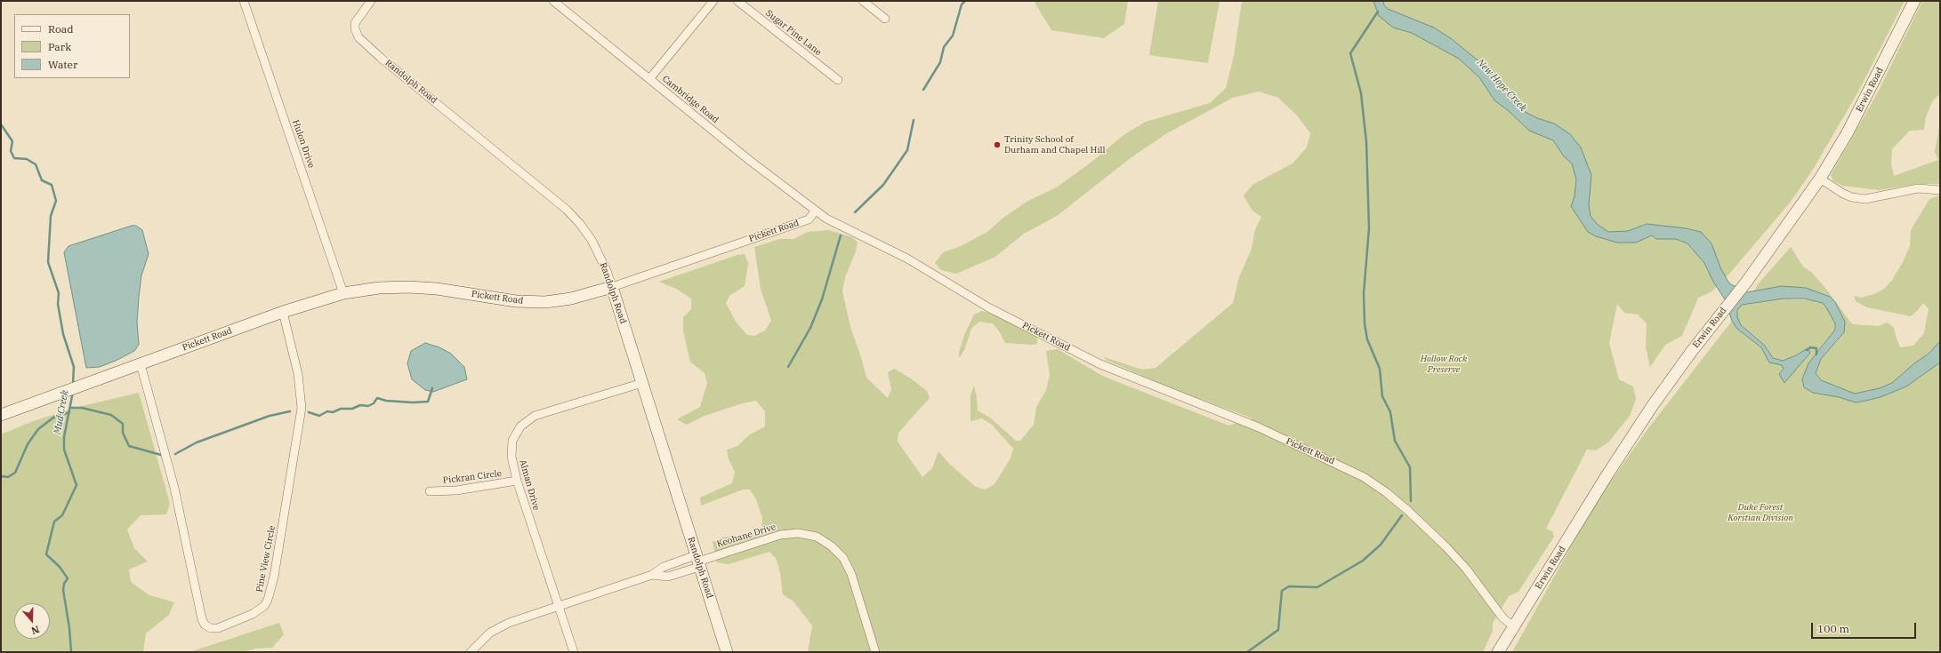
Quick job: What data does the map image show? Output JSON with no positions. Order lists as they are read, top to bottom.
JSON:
{
  "streets": {
    "street": [
      "Sugar Pine Lane",
      "Randolph Road",
      "Erwin Road",
      "Cambridge Road",
      "Hulon Drive",
      "Pickett Road",
      "Pickran Circle",
      "Alman Drive",
      "Keohane Drive",
      "Pine View Circle"
    ]
  },
  "crossings": [
    ["Randolph Road", "Pickett Road"],
    ["Randolph Road", "Alman Drive"],
    ["Randolph Road", "Keohane Drive"],
    ["Erwin Road", "Pickett Road"],
    ["Cambridge Road", "Pickett Road"],
    ["Hulon Drive", "Pickett Road"],
    ["Pickett Road", "Pine View Circle"],
    ["Pickran Circle", "Alman Drive"],
    ["Alman Drive", "Keohane Drive"]
  ],
  "water": ["New Hope Creek", "Mud Creek"],
  "parks": ["Hollow Rock Preserve", "Duke Forest Korstian Division"],
  "places": ["Trinity School of Durham and Chapel Hill"],
  "legend": ["Road", "Park", "Water"],
  "scale_bar": "100 m",
  "north": "bottom"
}
